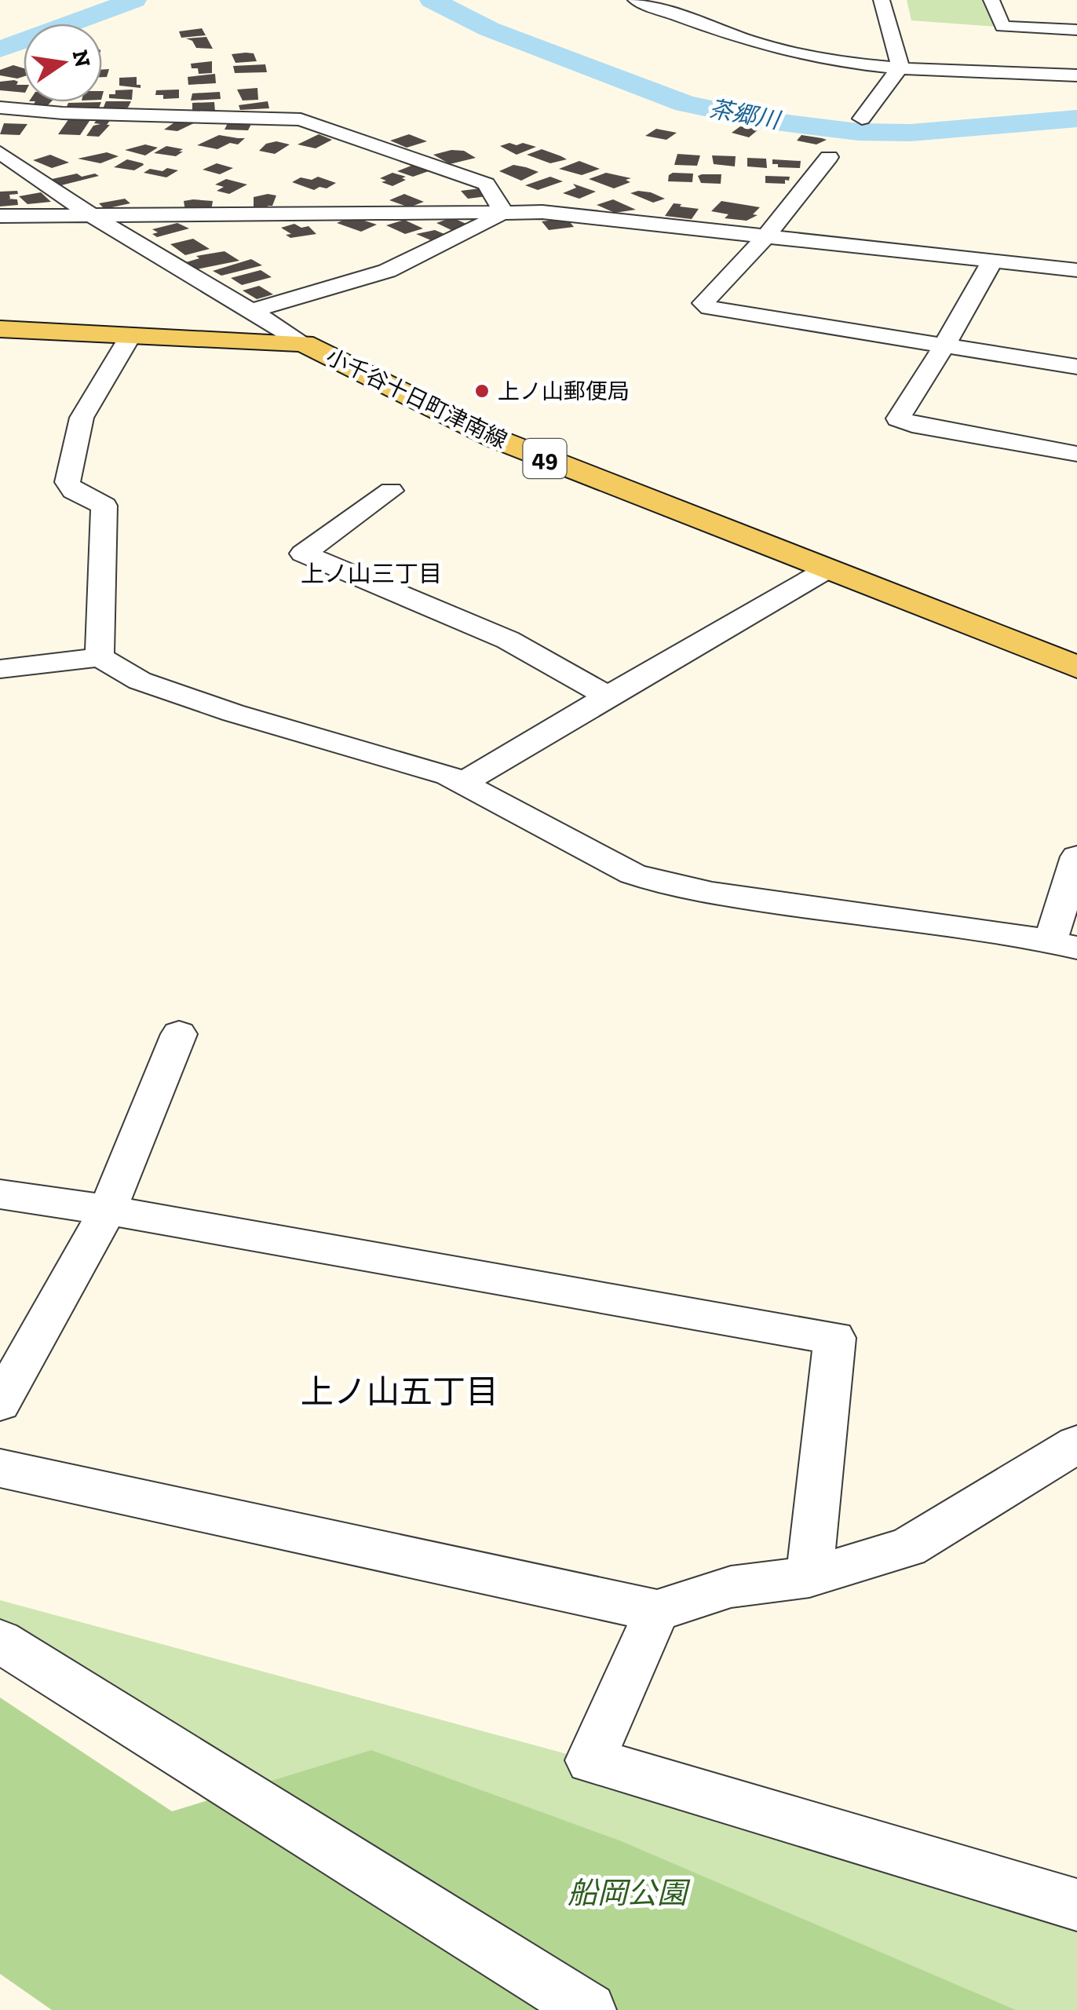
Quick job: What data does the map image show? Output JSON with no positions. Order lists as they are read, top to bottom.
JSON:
{
  "streets": {
    "main road": ["小千谷十日町津南線", "49"]
  },
  "districts": ["上ノ山三丁目", "上ノ山五丁目"],
  "water": ["茶郷川"],
  "parks": ["船岡公園"],
  "places": ["上ノ山郵便局"],
  "north": "right"
}
